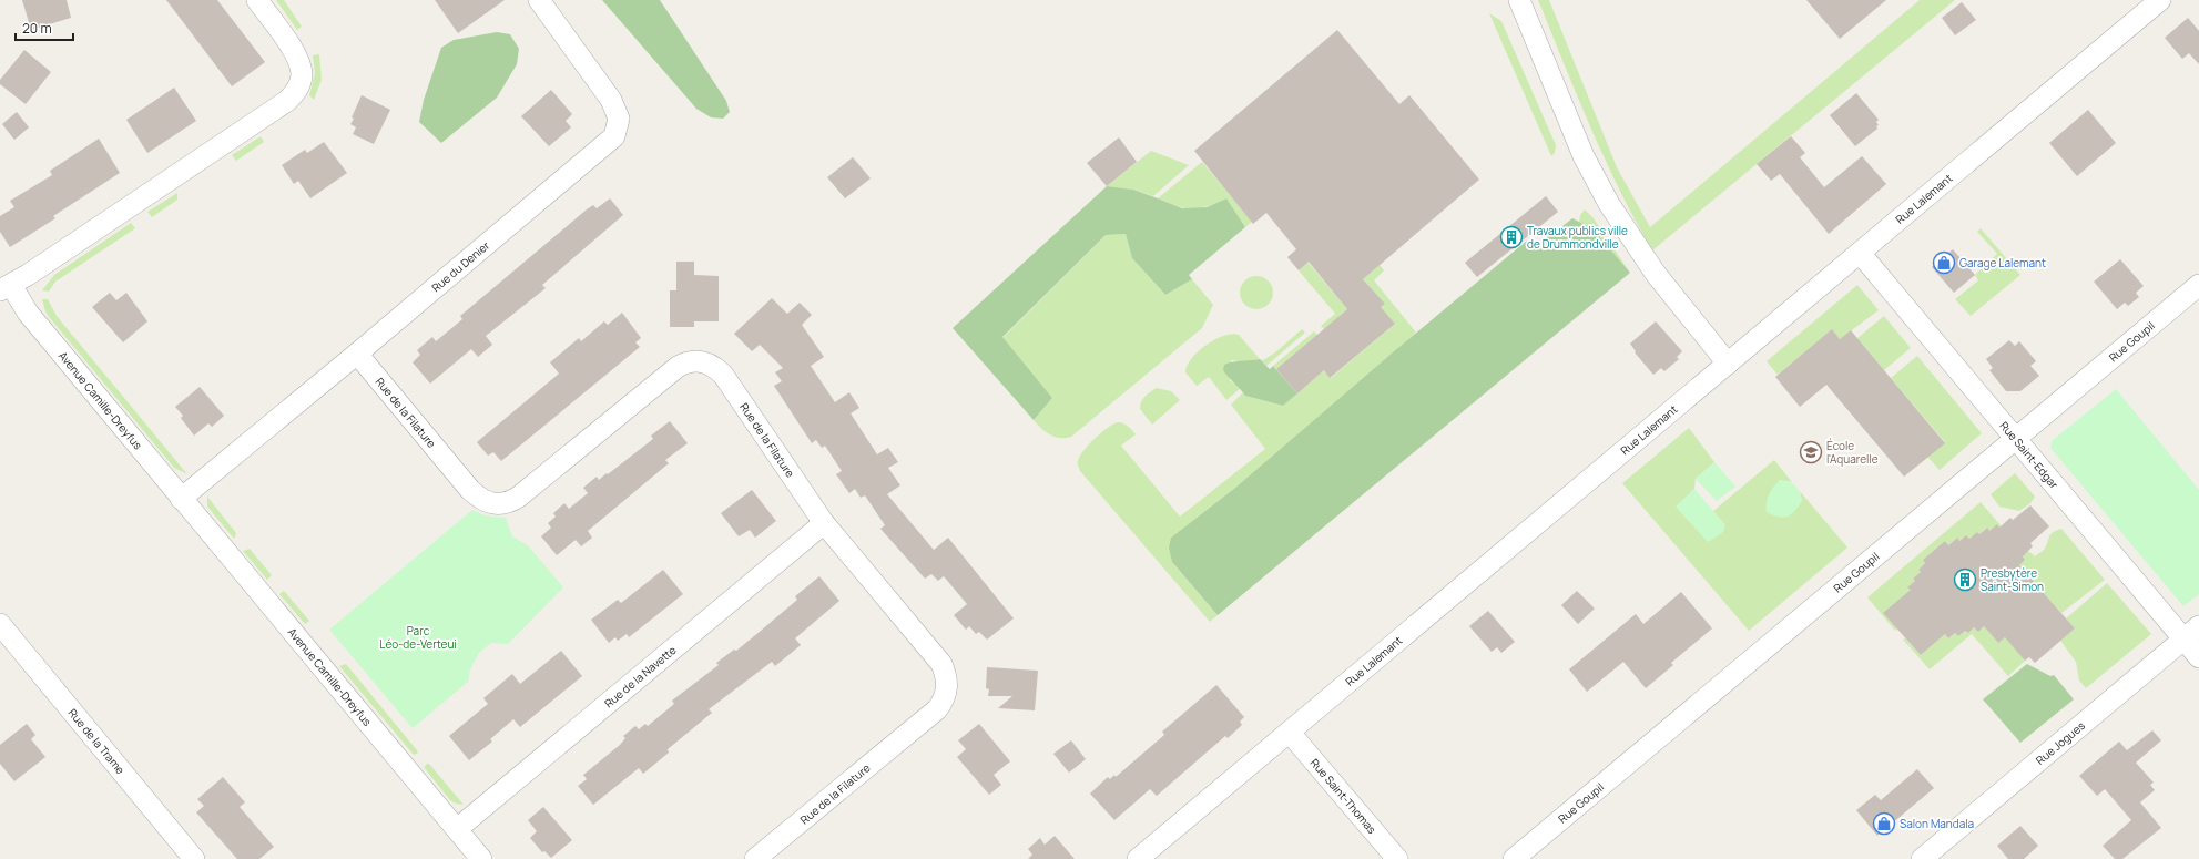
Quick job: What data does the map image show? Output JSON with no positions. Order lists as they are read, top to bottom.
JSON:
{
  "streets": {
    "street": [
      "Rue Lalemant",
      "Rue du Denier",
      "Rue Goupil",
      "Avenue Camille-Dreyfus",
      "Rue de la Filature",
      "Rue Saint-Edgar",
      "Rue de la Navette",
      "Rue de la Trame",
      "Rue Jogues",
      "Rue Saint-Thomas"
    ]
  },
  "crossings": [
    ["Rue Lalemant", "Rue Saint-Edgar"],
    ["Rue Lalemant", "Rue Saint-Thomas"],
    ["Rue du Denier", "Avenue Camille-Dreyfus"],
    ["Rue du Denier", "Rue de la Filature"],
    ["Rue Goupil", "Rue Saint-Edgar"],
    ["Avenue Camille-Dreyfus", "Rue de la Navette"],
    ["Rue de la Filature", "Rue de la Navette"],
    ["Rue Saint-Edgar", "Rue Jogues"]
  ],
  "parks": ["Parc Léo-de-Verteui"],
  "places": {
    "building": ["Travaux publics ville de Drummondville", "Presbytère Saint-Simon"],
    "shop": ["Garage Lalemant", "Salon Mandala"],
    "school or university": ["École l'Aquarelle"]
  },
  "scale_bar": "20 m"
}
